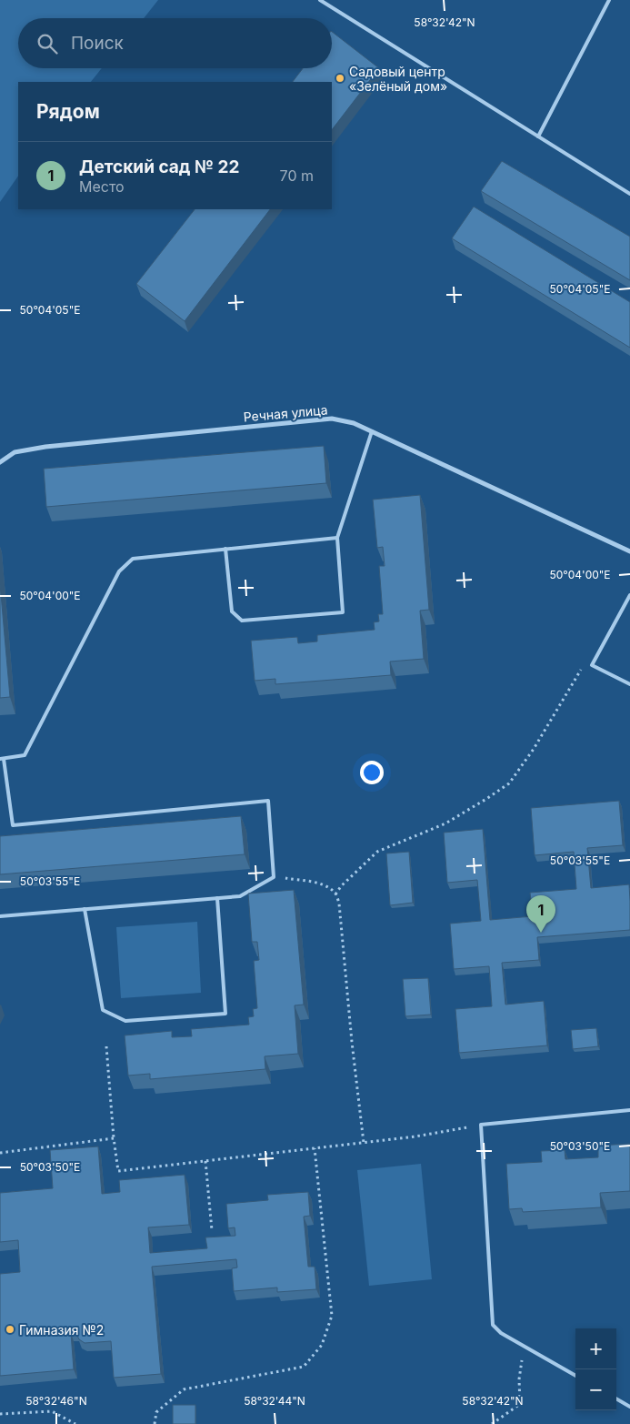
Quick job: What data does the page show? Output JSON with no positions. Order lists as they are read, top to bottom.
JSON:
{
  "streets": {
    "street": ["Речная улица"]
  },
  "places": ["Садовый центр «Зелёный дом»", "Гимназия №2"],
  "page": {
    "search": "Поиск",
    "heading": "Рядом",
    "list": [
      {
        "mark": "1",
        "name": "Детский сад № 22",
        "note": "Место",
        "value": "70 m"
      }
    ],
    "pins": "1",
    "map_buttons": ["+", "−"]
  },
  "coordinates": [
    "58°32'42\"N",
    "50°04'05\"E",
    "50°04'00\"E",
    "50°03'55\"E",
    "50°03'50\"E",
    "58°32'46\"N",
    "58°32'44\"N"
  ]
}
